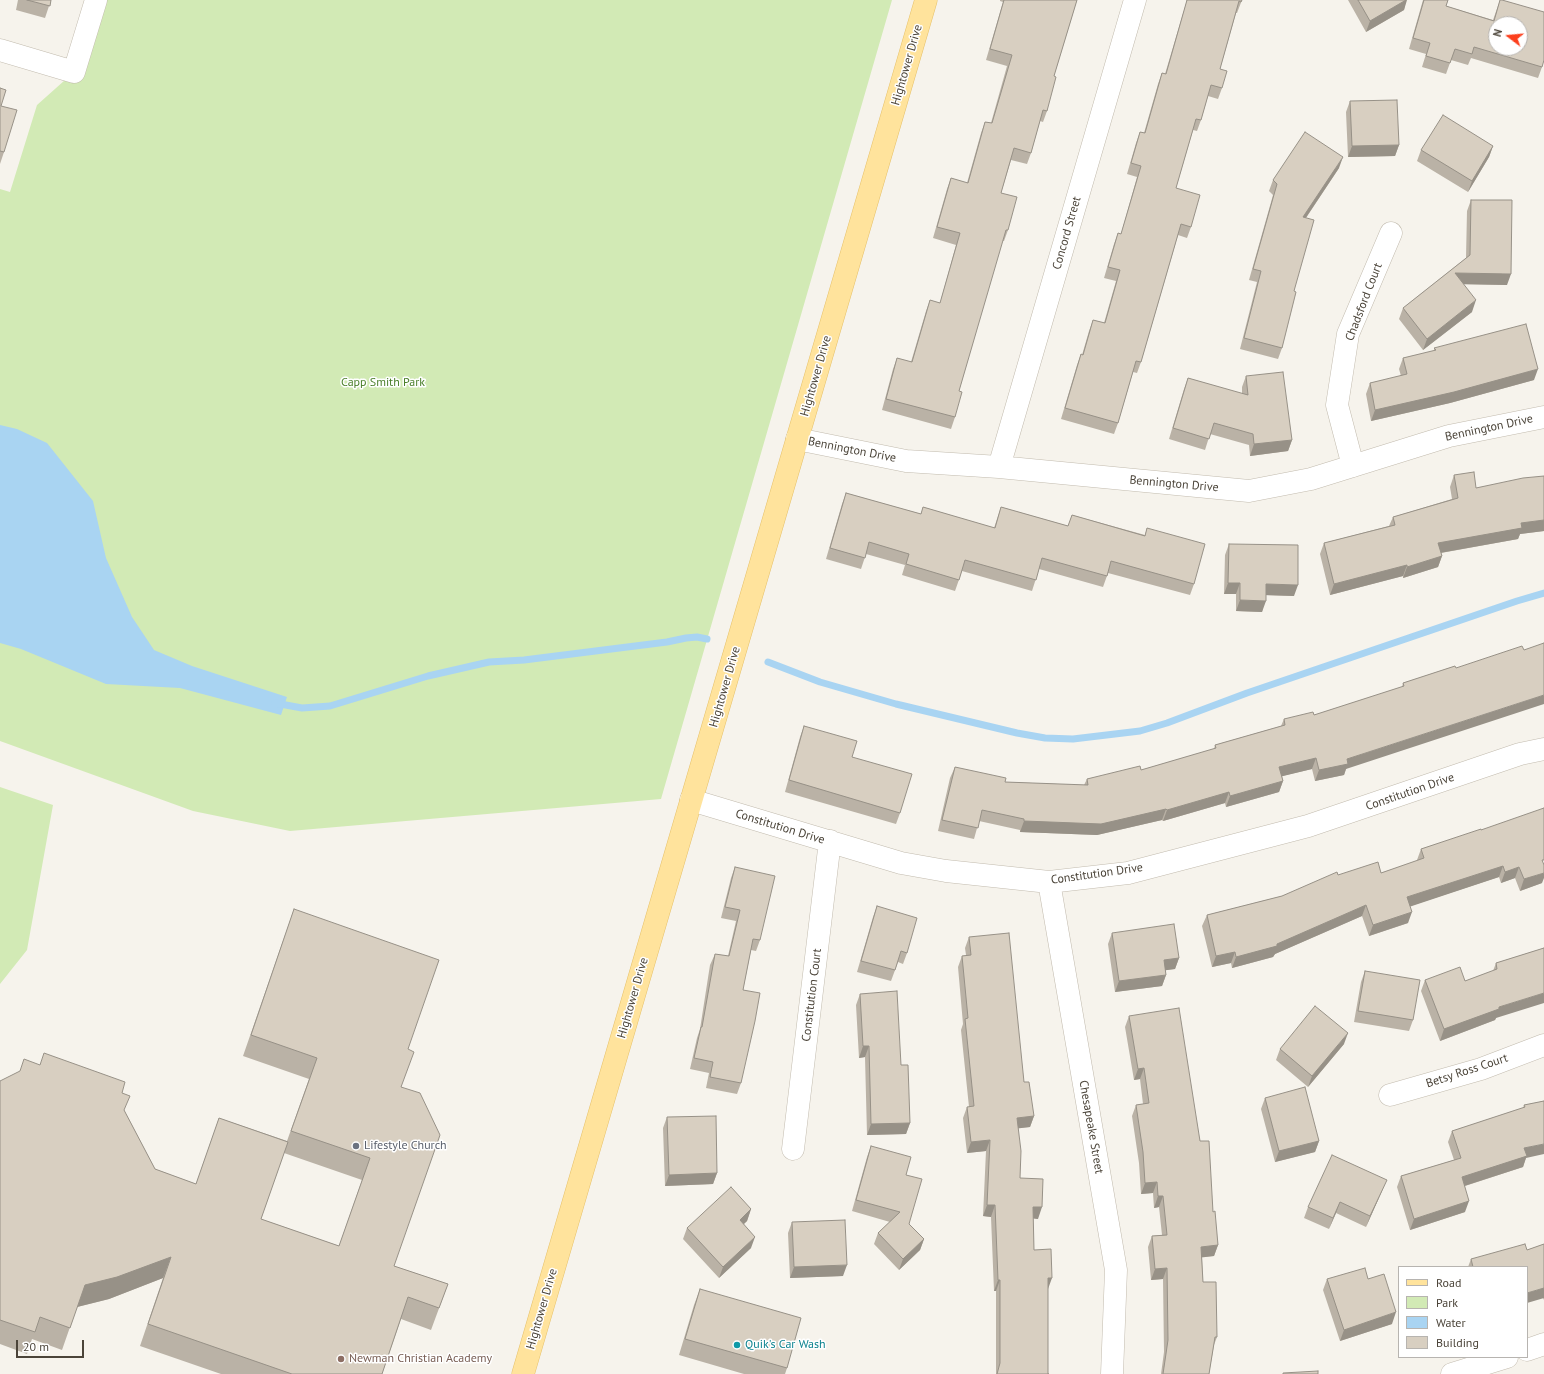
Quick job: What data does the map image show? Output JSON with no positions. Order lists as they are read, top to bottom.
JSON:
{
  "streets": {
    "main road": ["Hightower Drive"],
    "street": [
      "Concord Street",
      "Chadsford Court",
      "Bennington Drive",
      "Constitution Drive",
      "Constitution Court",
      "Betsy Ross Court",
      "Chesapeake Street"
    ]
  },
  "crossings": [
    ["Hightower Drive", "Bennington Drive"],
    ["Hightower Drive", "Constitution Drive"],
    ["Concord Street", "Bennington Drive"],
    ["Chadsford Court", "Bennington Drive"],
    ["Constitution Drive", "Constitution Court"],
    ["Constitution Drive", "Chesapeake Street"]
  ],
  "parks": ["Capp Smith Park"],
  "places": ["Lifestyle Church", "Quik's Car Wash", "Newman Christian Academy"],
  "legend": [
    "Road",
    "Park",
    "Water",
    "Building"
  ],
  "scale_bar": "20 m",
  "north": "left"
}
